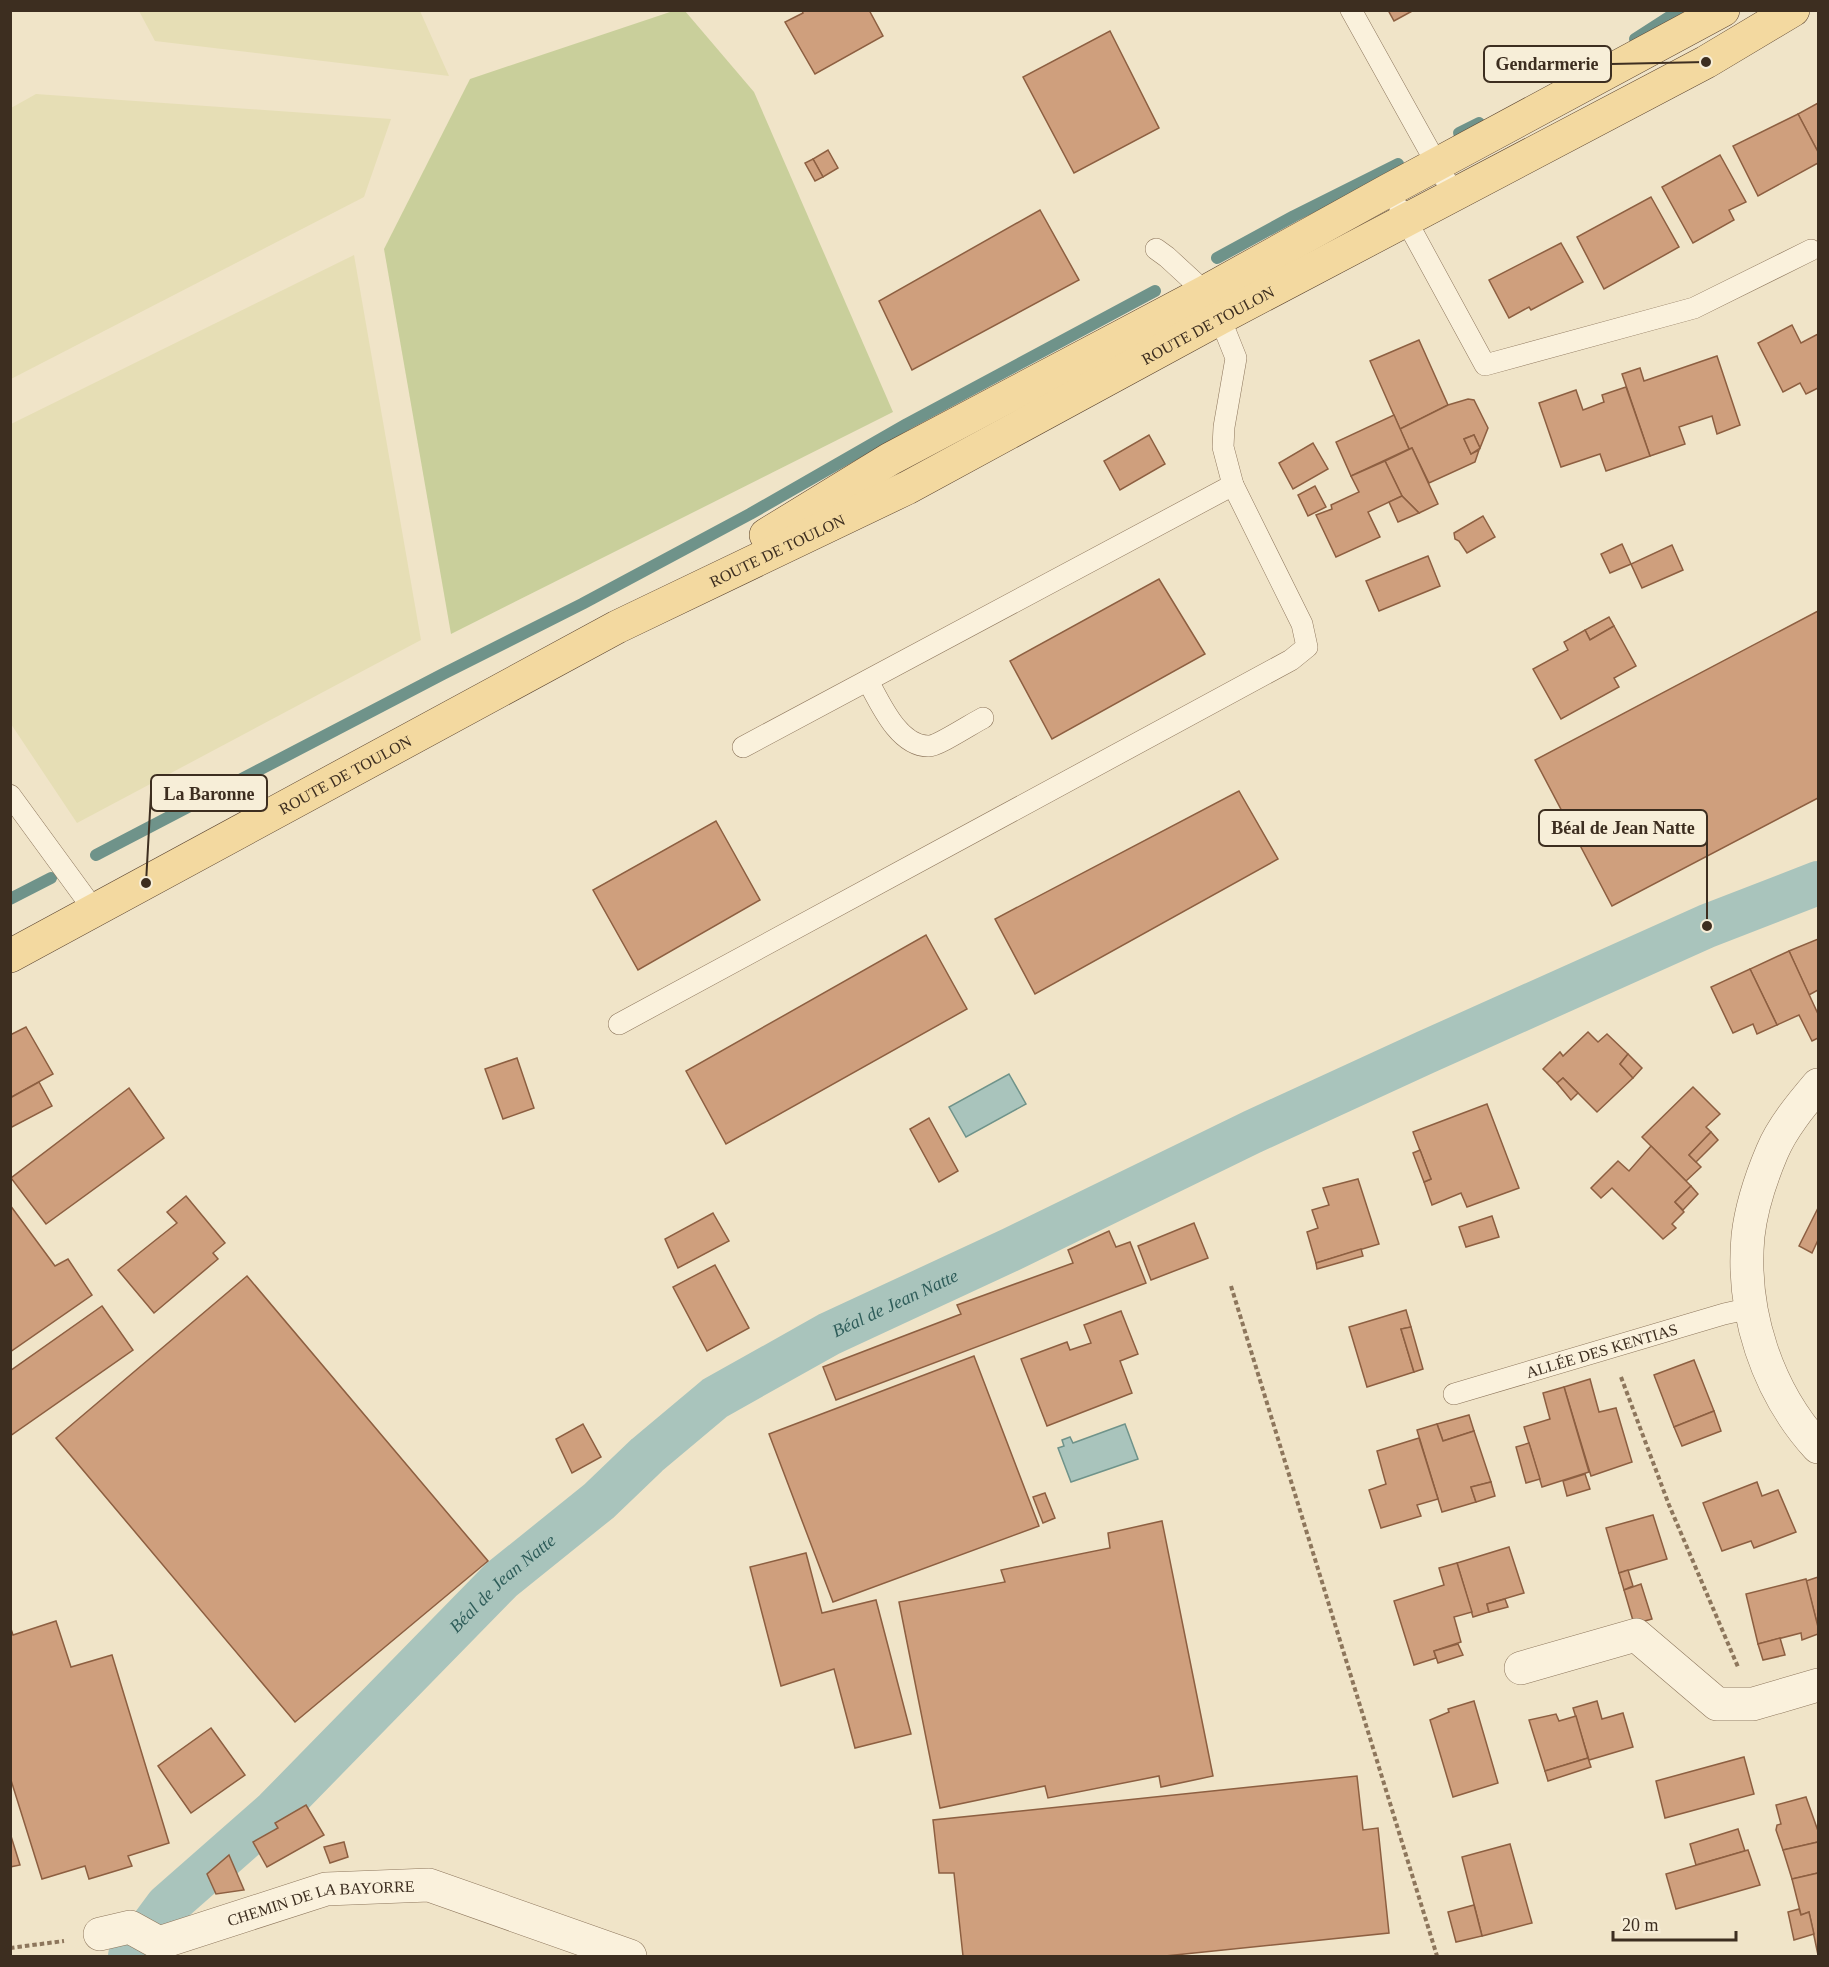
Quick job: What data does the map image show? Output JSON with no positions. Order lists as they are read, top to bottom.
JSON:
{
  "streets": {
    "main road": ["ROUTE DE TOULON"],
    "street": ["CHEMIN DE LA BAYORRE"],
    "lane": ["ALLÉE DES KENTIAS"]
  },
  "water": ["Béal de Jean Natte"],
  "places": ["Gendarmerie", "La Baronne", "Béal de Jean Natte"],
  "scale_bar": "20 m"
}
